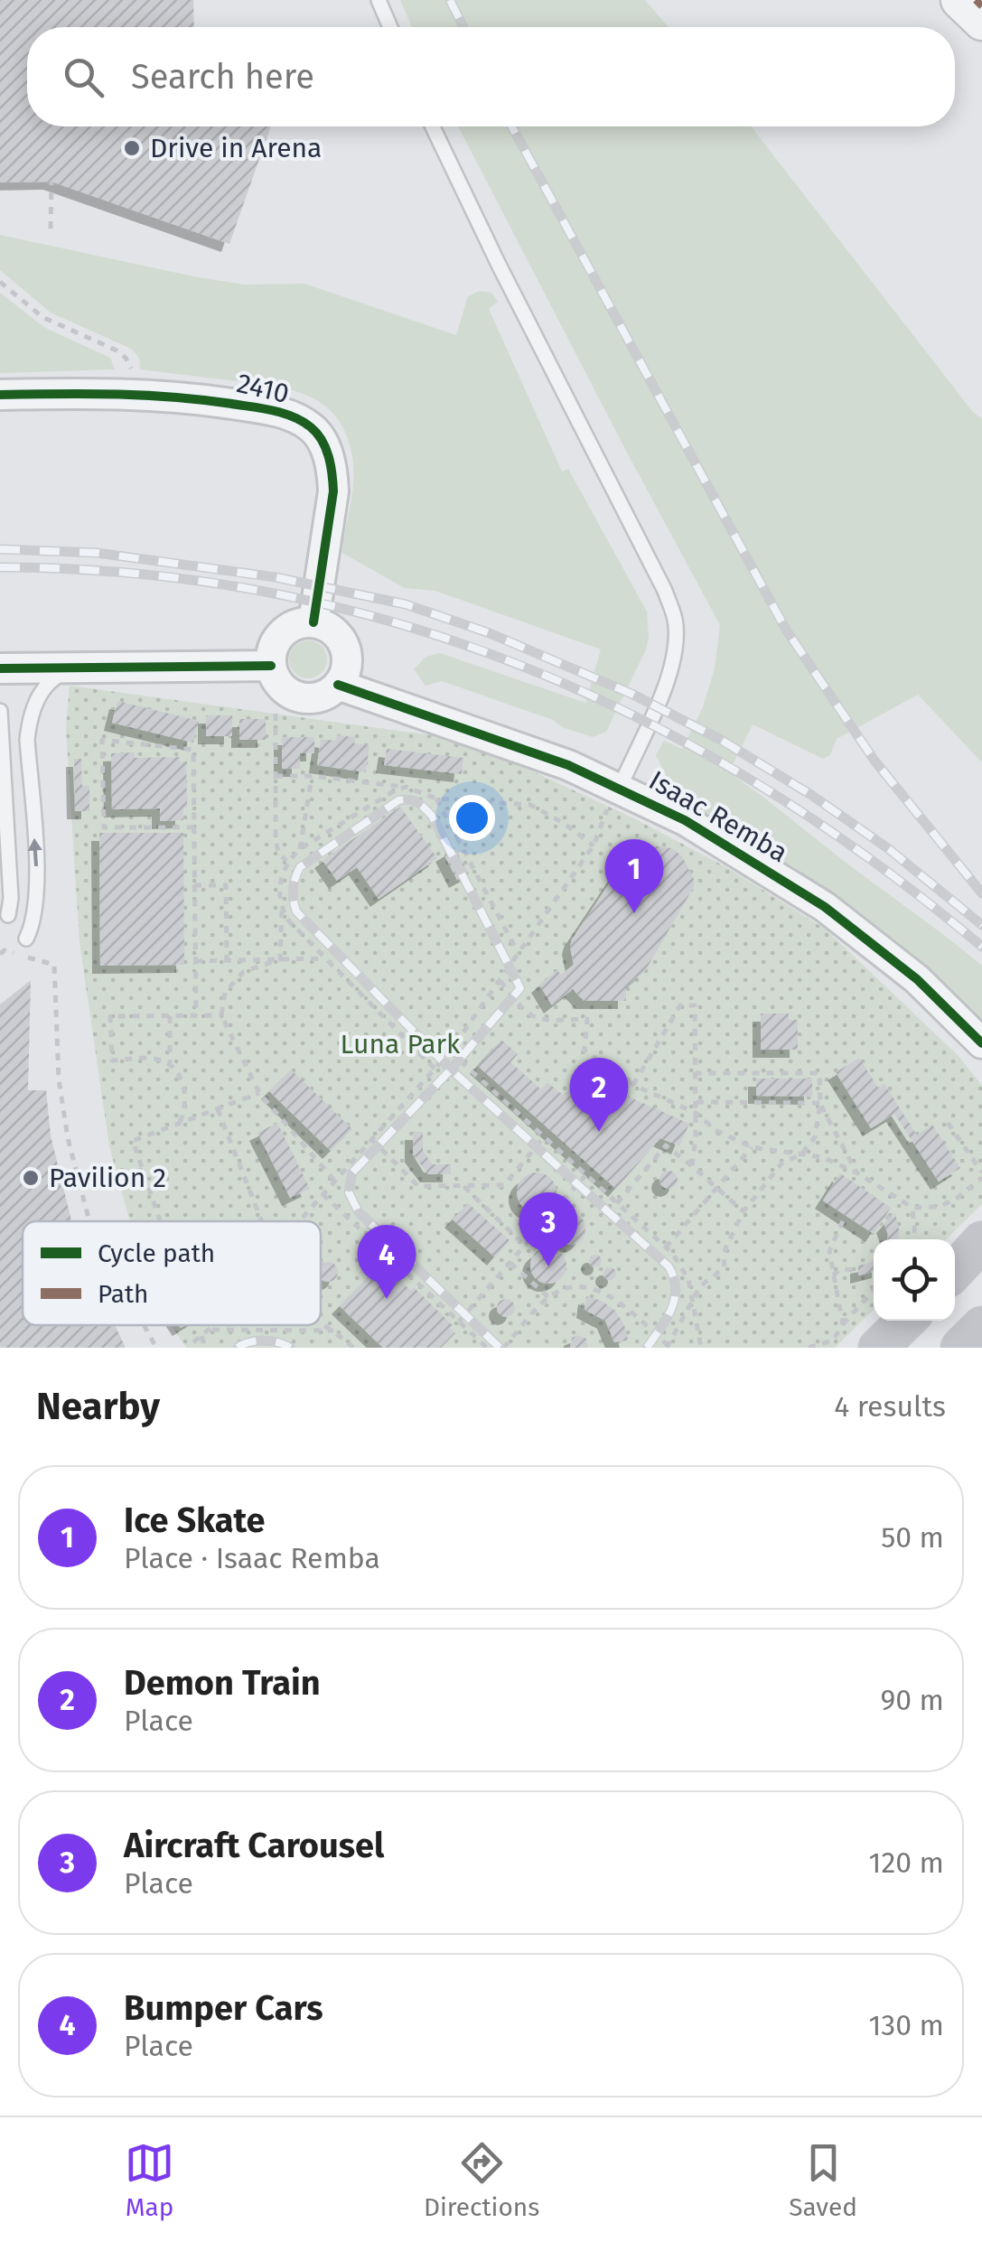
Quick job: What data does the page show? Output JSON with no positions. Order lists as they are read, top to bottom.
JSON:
{
  "streets": {
    "street": ["2410", "Isaac Remba"]
  },
  "crossings": [
    ["2410", "Isaac Remba"]
  ],
  "parks": ["Luna Park"],
  "places": ["Drive in Arena", "Pavilion 2"],
  "legend": ["Cycle path", "Path"],
  "page": {
    "search": "Search here",
    "pins": [
      "1",
      "2",
      "3",
      "4"
    ],
    "heading": ["Nearby", "4 results"],
    "list": [
      {
        "mark": "1",
        "name": "Ice Skate",
        "note": "Place · Isaac Remba",
        "value": "50 m"
      },
      {
        "mark": "2",
        "name": "Demon Train",
        "note": "Place",
        "value": "90 m"
      },
      {
        "mark": "3",
        "name": "Aircraft Carousel",
        "note": "Place",
        "value": "120 m"
      },
      {
        "mark": "4",
        "name": "Bumper Cars",
        "note": "Place",
        "value": "130 m"
      }
    ],
    "nav": ["Map", "Directions", "Saved"]
  }
}
